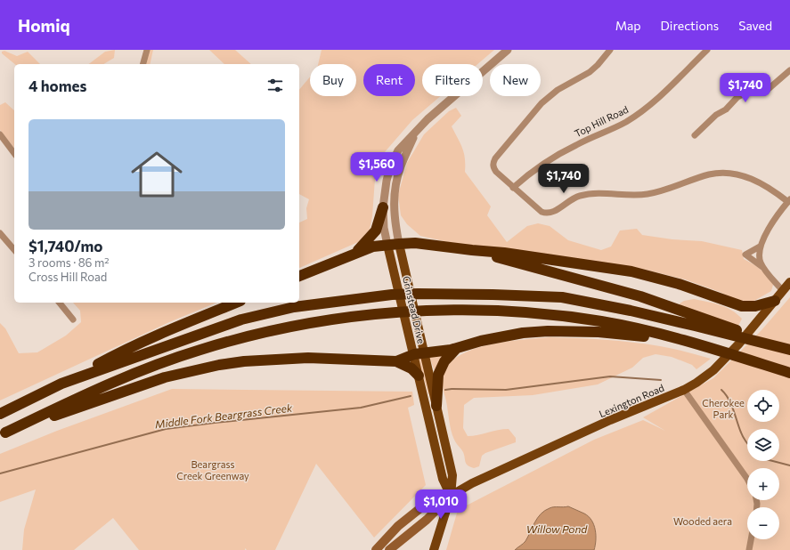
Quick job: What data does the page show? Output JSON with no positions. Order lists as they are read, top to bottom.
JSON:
{
  "streets": {
    "main road": ["Grinstead Drive", "Lexington Road"],
    "street": ["Top Hill Road"]
  },
  "crossings": [
    ["Grinstead Drive", "Lexington Road"]
  ],
  "water": ["Middle Fork Beargrass Creek", "Willow Pond"],
  "parks": ["Cherokee Park", "Beargrass Creek Greenway", "Wooded aera"],
  "page": {
    "header": "Homiq",
    "nav": ["Map", "Directions", "Saved"],
    "chip": [
      "Buy",
      "Rent",
      "Filters",
      "New"
    ],
    "heading": "4 homes",
    "price": [
      "$1,740",
      "$1,560",
      "$1,740",
      "$1,010"
    ],
    "list": [
      {
        "name": "$1,740/mo",
        "note": "3 rooms · 86 m² · Cross Hill Road"
      }
    ],
    "map_buttons": ["+", "−"]
  }
}
